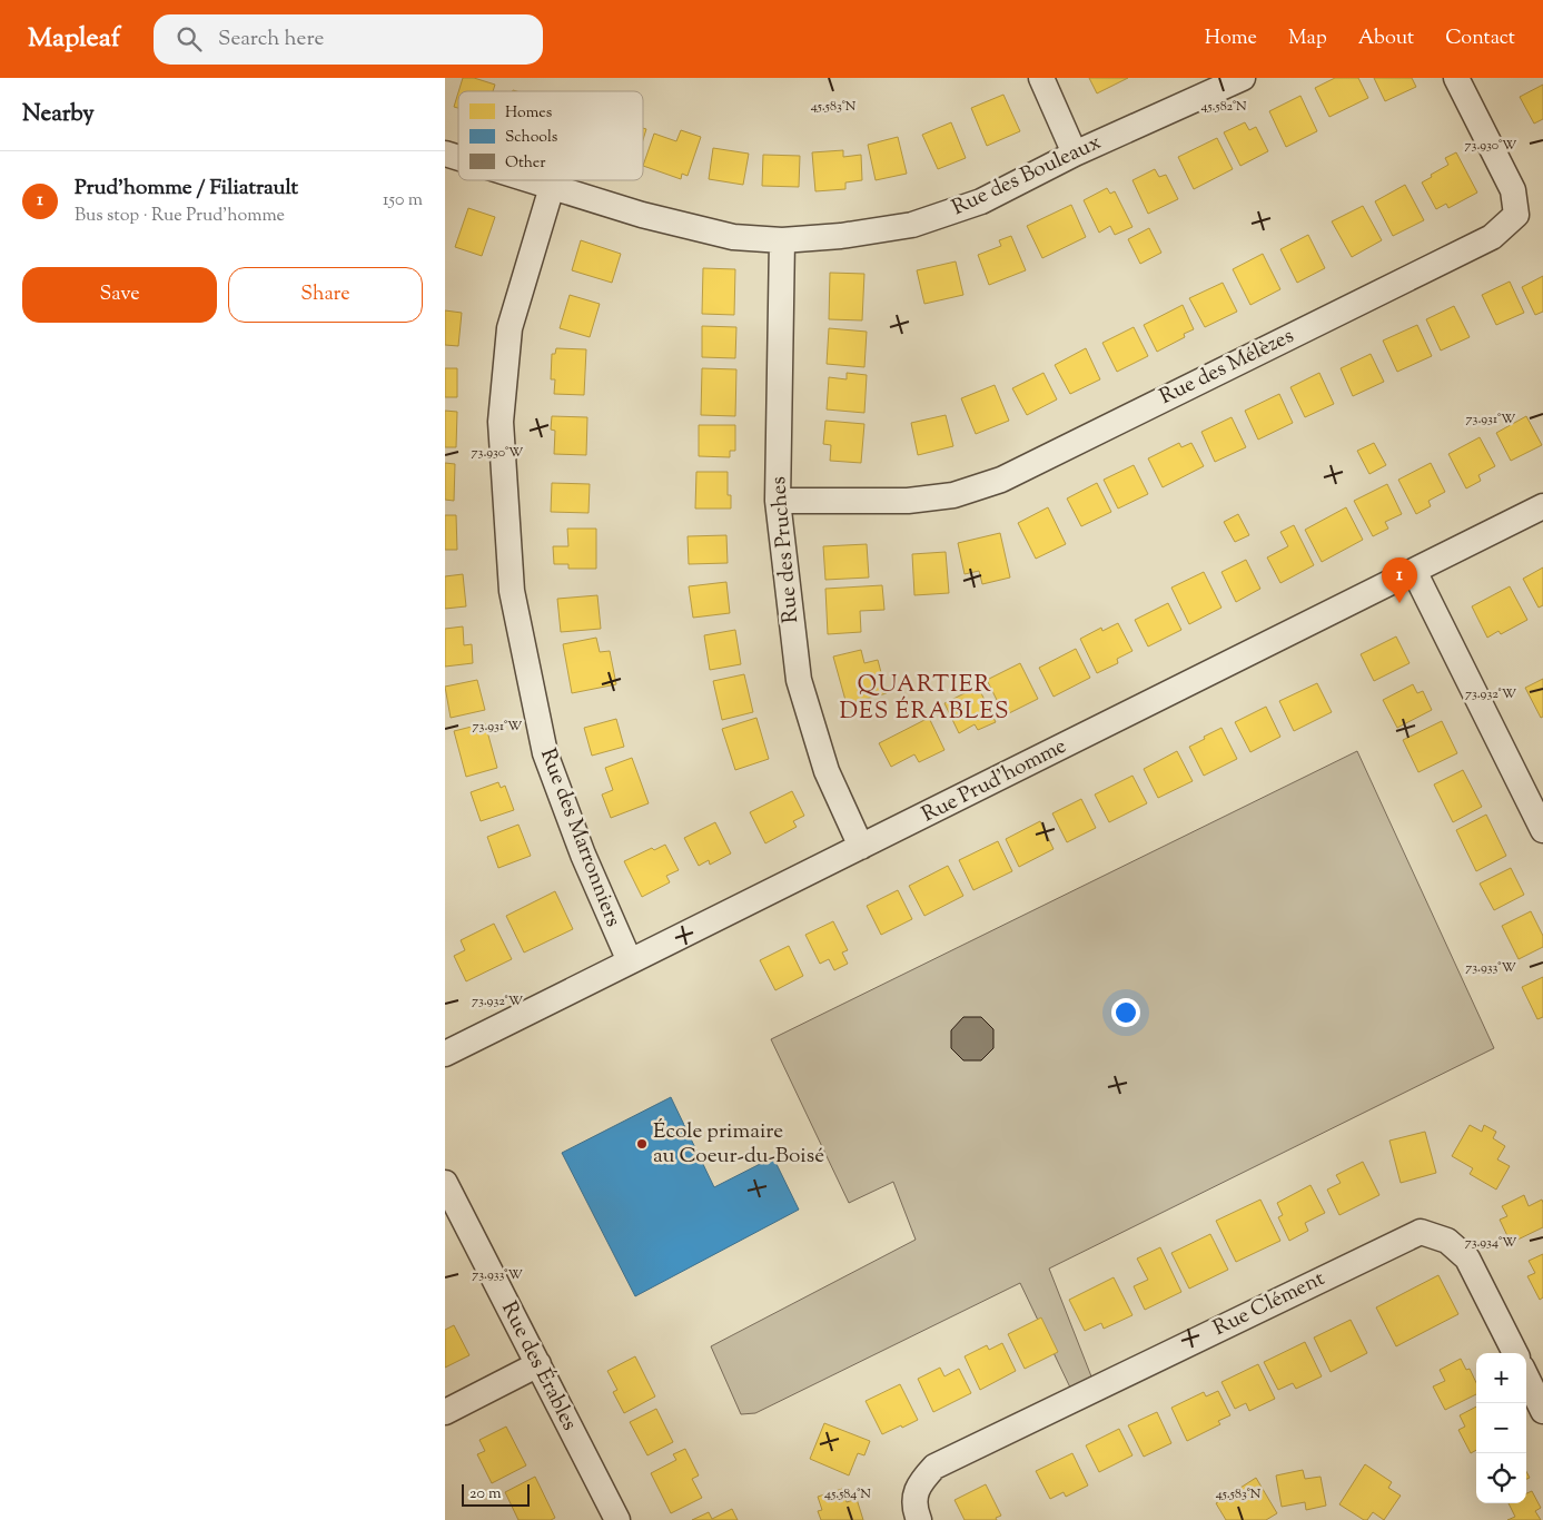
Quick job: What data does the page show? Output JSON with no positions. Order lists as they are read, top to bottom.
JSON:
{
  "streets": {
    "street": [
      "Rue des Bouleaux",
      "Rue des Mélèzes",
      "Rue des Pruches",
      "Rue Prud'homme",
      "Rue des Marronniers",
      "Rue Clément",
      "Rue des Érables"
    ]
  },
  "crossings": [
    ["Rue des Bouleaux", "Rue des Pruches"],
    ["Rue des Bouleaux", "Rue des Marronniers"],
    ["Rue des Mélèzes", "Rue des Pruches"],
    ["Rue des Pruches", "Rue Prud'homme"],
    ["Rue Prud'homme", "Rue des Marronniers"]
  ],
  "districts": ["QUARTIER DES ÉRABLES"],
  "places": ["École primaire au Coeur‑du‑Boisé"],
  "legend": ["Homes", "Schools", "Other"],
  "scale_bar": "20 m",
  "page": {
    "header": "Mapleaf",
    "search": "Search here",
    "nav": [
      "Home",
      "Map",
      "About",
      "Contact"
    ],
    "heading": "Nearby",
    "list": [
      {
        "mark": "1",
        "name": "Prud'homme / Filiatrault",
        "note": "Bus stop · Rue Prud'homme",
        "value": "150 m"
      }
    ],
    "buttons": ["Save", "Share"],
    "pins": "1",
    "map_buttons": ["+", "−"],
    "scale": "20 m"
  },
  "coordinates": [
    "45.583°N",
    "45.582°N",
    "73.930°W",
    "73.931°W",
    "73.932°W",
    "73.933°W",
    "73.934°W",
    "45.584°N"
  ]
}
